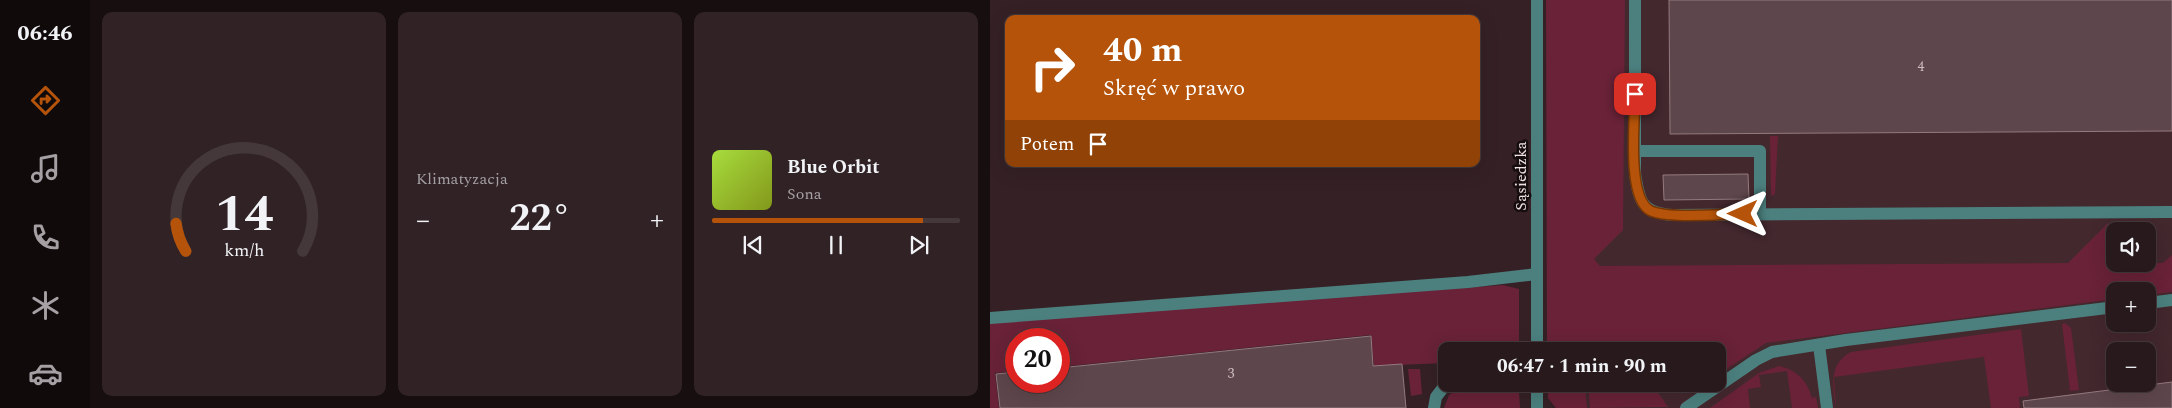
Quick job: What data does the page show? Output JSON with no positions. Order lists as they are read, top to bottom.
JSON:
{
  "streets": {
    "street": ["Sąsiedzka"]
  },
  "house_numbers": ["4", "3"],
  "page": {
    "tabs": "06:46",
    "tile": "Klimatyzacja",
    "turn": ["40 m", "Skręć w prawo"],
    "then": "Potem",
    "song": ["Blue Orbit", "Sona"],
    "heat": ["−", "22°", "+"],
    "map_buttons": ["+", "−"],
    "limit": "20",
    "trip": "06:47 · 1 min · 90 m",
    "gauge": ["14", "km/h"]
  }
}
